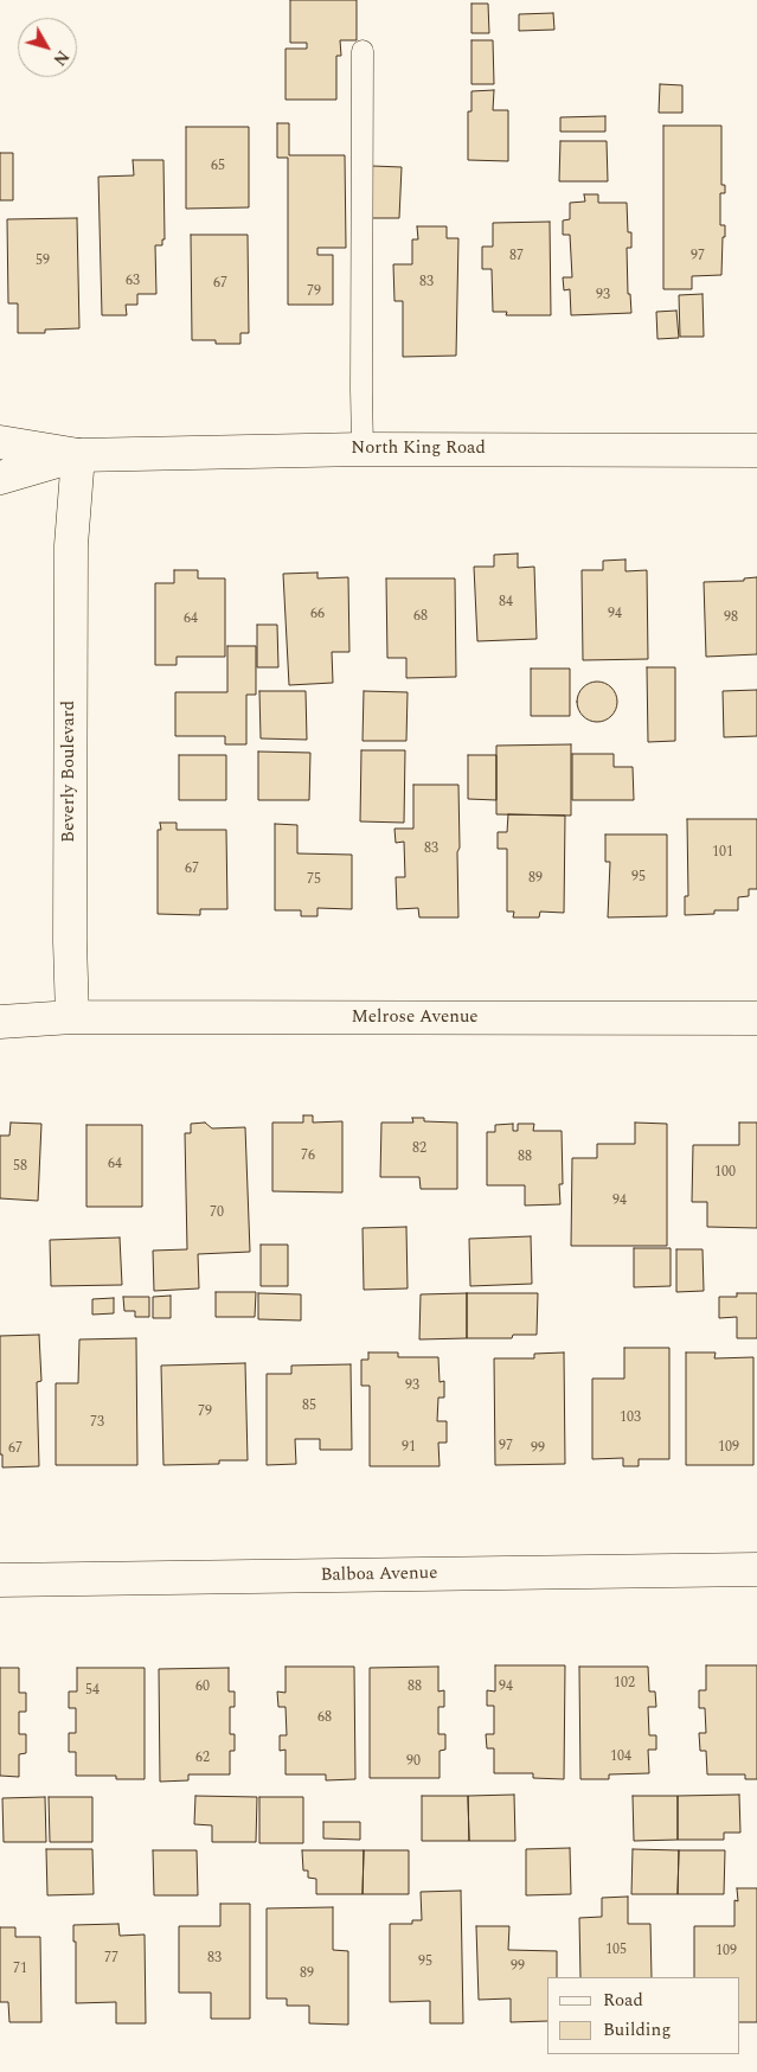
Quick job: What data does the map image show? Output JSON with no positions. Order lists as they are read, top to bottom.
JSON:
{
  "streets": {
    "street": [
      "North King Road",
      "Beverly Boulevard",
      "Melrose Avenue",
      "Balboa Avenue"
    ]
  },
  "crossings": [
    ["North King Road", "Beverly Boulevard"],
    ["Beverly Boulevard", "Melrose Avenue"]
  ],
  "house_numbers": [
    "65",
    "87",
    "97",
    "59",
    "63",
    "83",
    "67",
    "79",
    "93",
    "84",
    "66",
    "94",
    "68",
    "98",
    "64",
    "83",
    "101",
    "67",
    "95",
    "89",
    "75",
    "82",
    "76",
    "88",
    "64",
    "58",
    "100",
    "94",
    "70",
    "93",
    "85",
    "79",
    "103",
    "73",
    "97",
    "91",
    "109",
    "67",
    "99",
    "102",
    "60",
    "88",
    "94",
    "54",
    "68",
    "104",
    "62",
    "90",
    "105",
    "109",
    "77",
    "83",
    "95",
    "99",
    "71",
    "89"
  ],
  "legend": ["Road", "Building"],
  "north": "bottom right"
}
